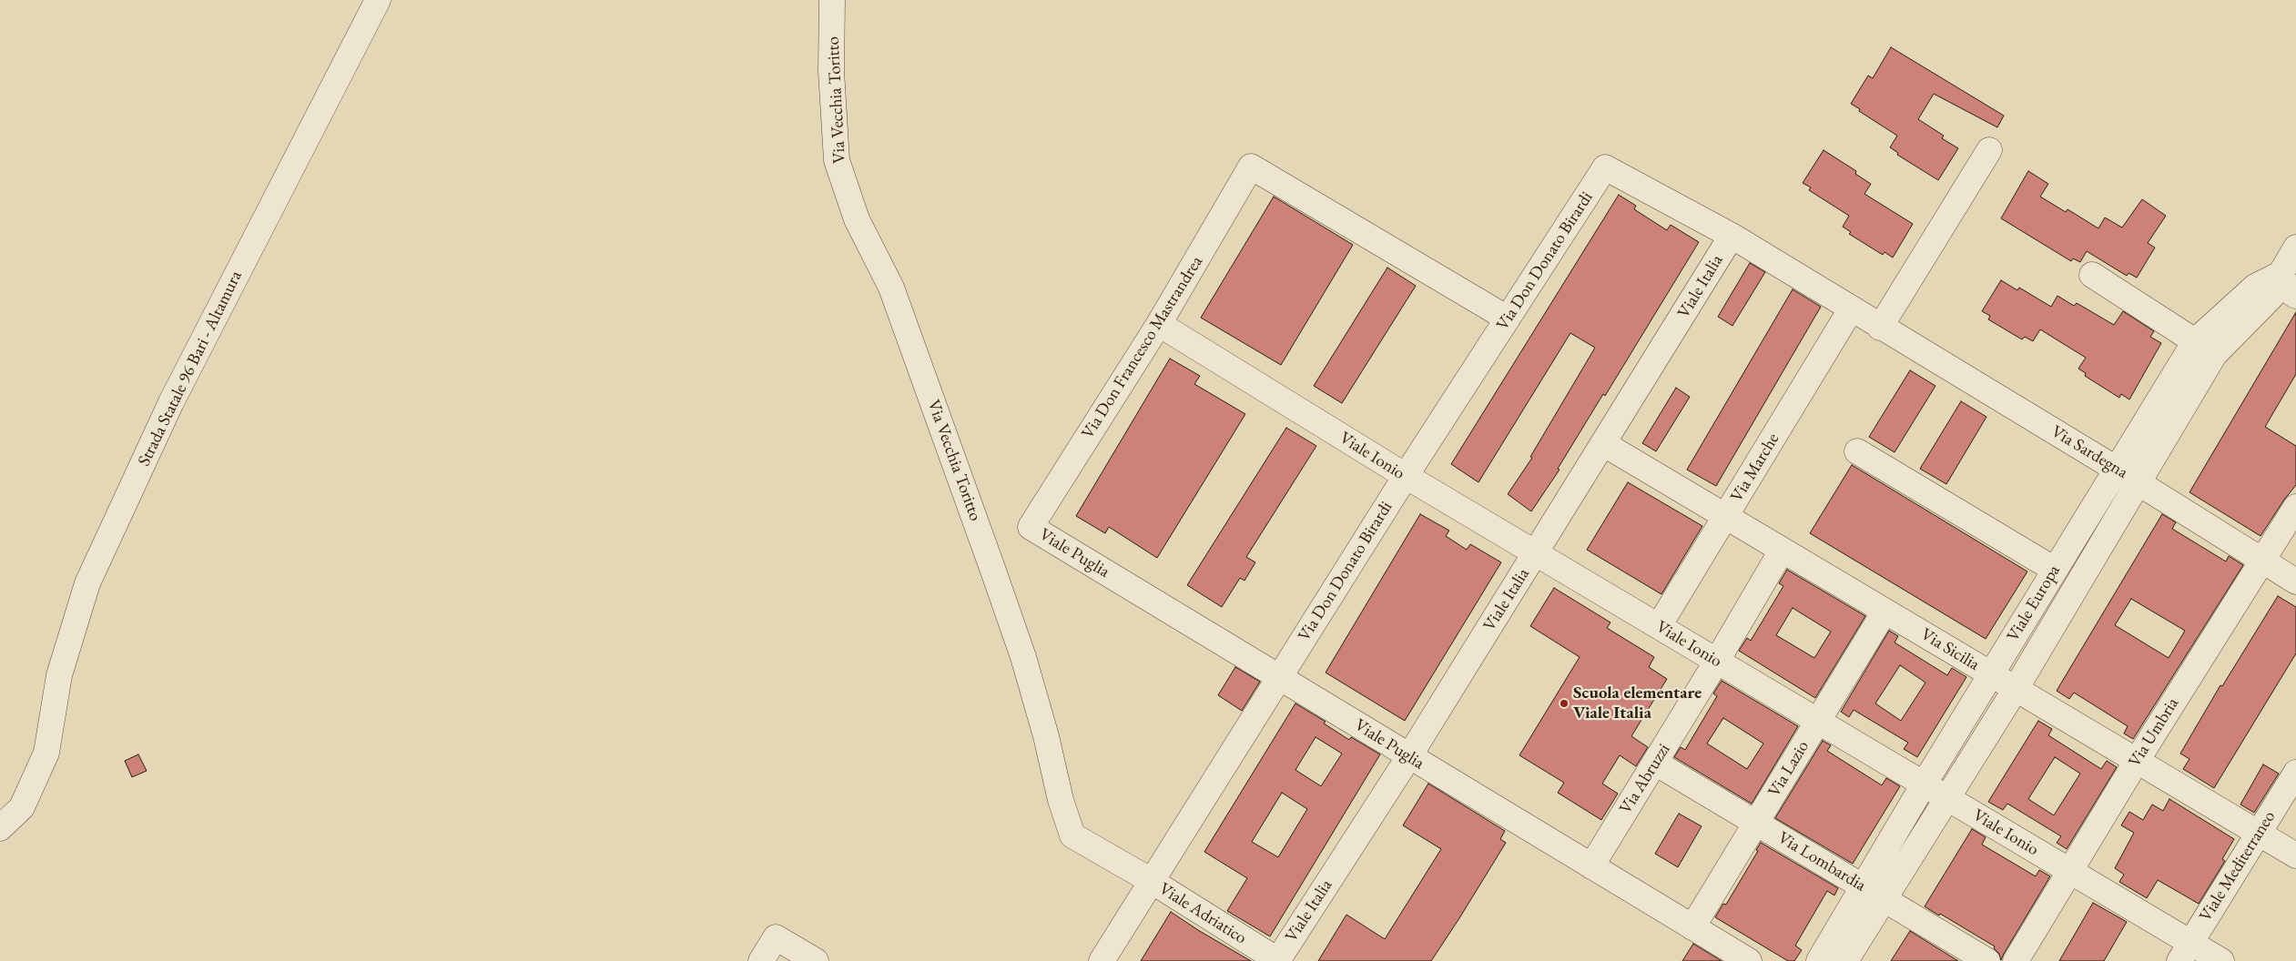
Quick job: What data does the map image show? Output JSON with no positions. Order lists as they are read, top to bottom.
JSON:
{
  "streets": {
    "street": [
      "Via Vecchia Toritto",
      "Via Don Donato Birardi",
      "Viale Italia",
      "Via Don Francesco Mastrandrea",
      "Strada Statale 96 Bari - Altamura",
      "Via Sardegna",
      "Viale Ionio",
      "Via Marche",
      "Viale Puglia",
      "Viale Europa",
      "Via Sicilia",
      "Via Umbria",
      "Via Lazio",
      "Via Abruzzi",
      "Via Lombardia",
      "Viale Mediterraneo",
      "Viale Adriatico"
    ]
  },
  "crossings": [
    ["Via Vecchia Toritto", "Via Don Donato Birardi"],
    ["Via Vecchia Toritto", "Viale Adriatico"],
    ["Via Don Donato Birardi", "Viale Italia"],
    ["Via Don Donato Birardi", "Via Don Francesco Mastrandrea"],
    ["Via Don Donato Birardi", "Via Sardegna"],
    ["Via Don Donato Birardi", "Viale Ionio"],
    ["Via Don Donato Birardi", "Viale Puglia"],
    ["Via Don Donato Birardi", "Viale Adriatico"],
    ["Viale Italia", "Via Sardegna"],
    ["Viale Italia", "Viale Ionio"],
    ["Viale Italia", "Viale Puglia"],
    ["Viale Italia", "Via Sicilia"],
    ["Viale Italia", "Viale Adriatico"],
    ["Via Don Francesco Mastrandrea", "Viale Ionio"],
    ["Via Don Francesco Mastrandrea", "Viale Puglia"],
    ["Via Sardegna", "Via Marche"],
    ["Via Sardegna", "Viale Europa"],
    ["Via Sardegna", "Via Umbria"],
    ["Viale Ionio", "Via Marche"],
    ["Viale Ionio", "Viale Europa"],
    ["Viale Ionio", "Via Umbria"],
    ["Viale Ionio", "Via Lazio"],
    ["Viale Ionio", "Via Abruzzi"],
    ["Viale Ionio", "Viale Mediterraneo"],
    ["Via Marche", "Via Sicilia"],
    ["Viale Puglia", "Via Lazio"],
    ["Viale Puglia", "Via Abruzzi"],
    ["Viale Europa", "Via Sicilia"],
    ["Viale Europa", "Via Lombardia"],
    ["Via Sicilia", "Via Umbria"],
    ["Via Sicilia", "Via Lazio"],
    ["Via Sicilia", "Via Abruzzi"],
    ["Via Sicilia", "Viale Mediterraneo"],
    ["Via Lazio", "Via Lombardia"],
    ["Via Abruzzi", "Via Lombardia"]
  ],
  "places": ["Scuola elementare Viale Italia"]
}
